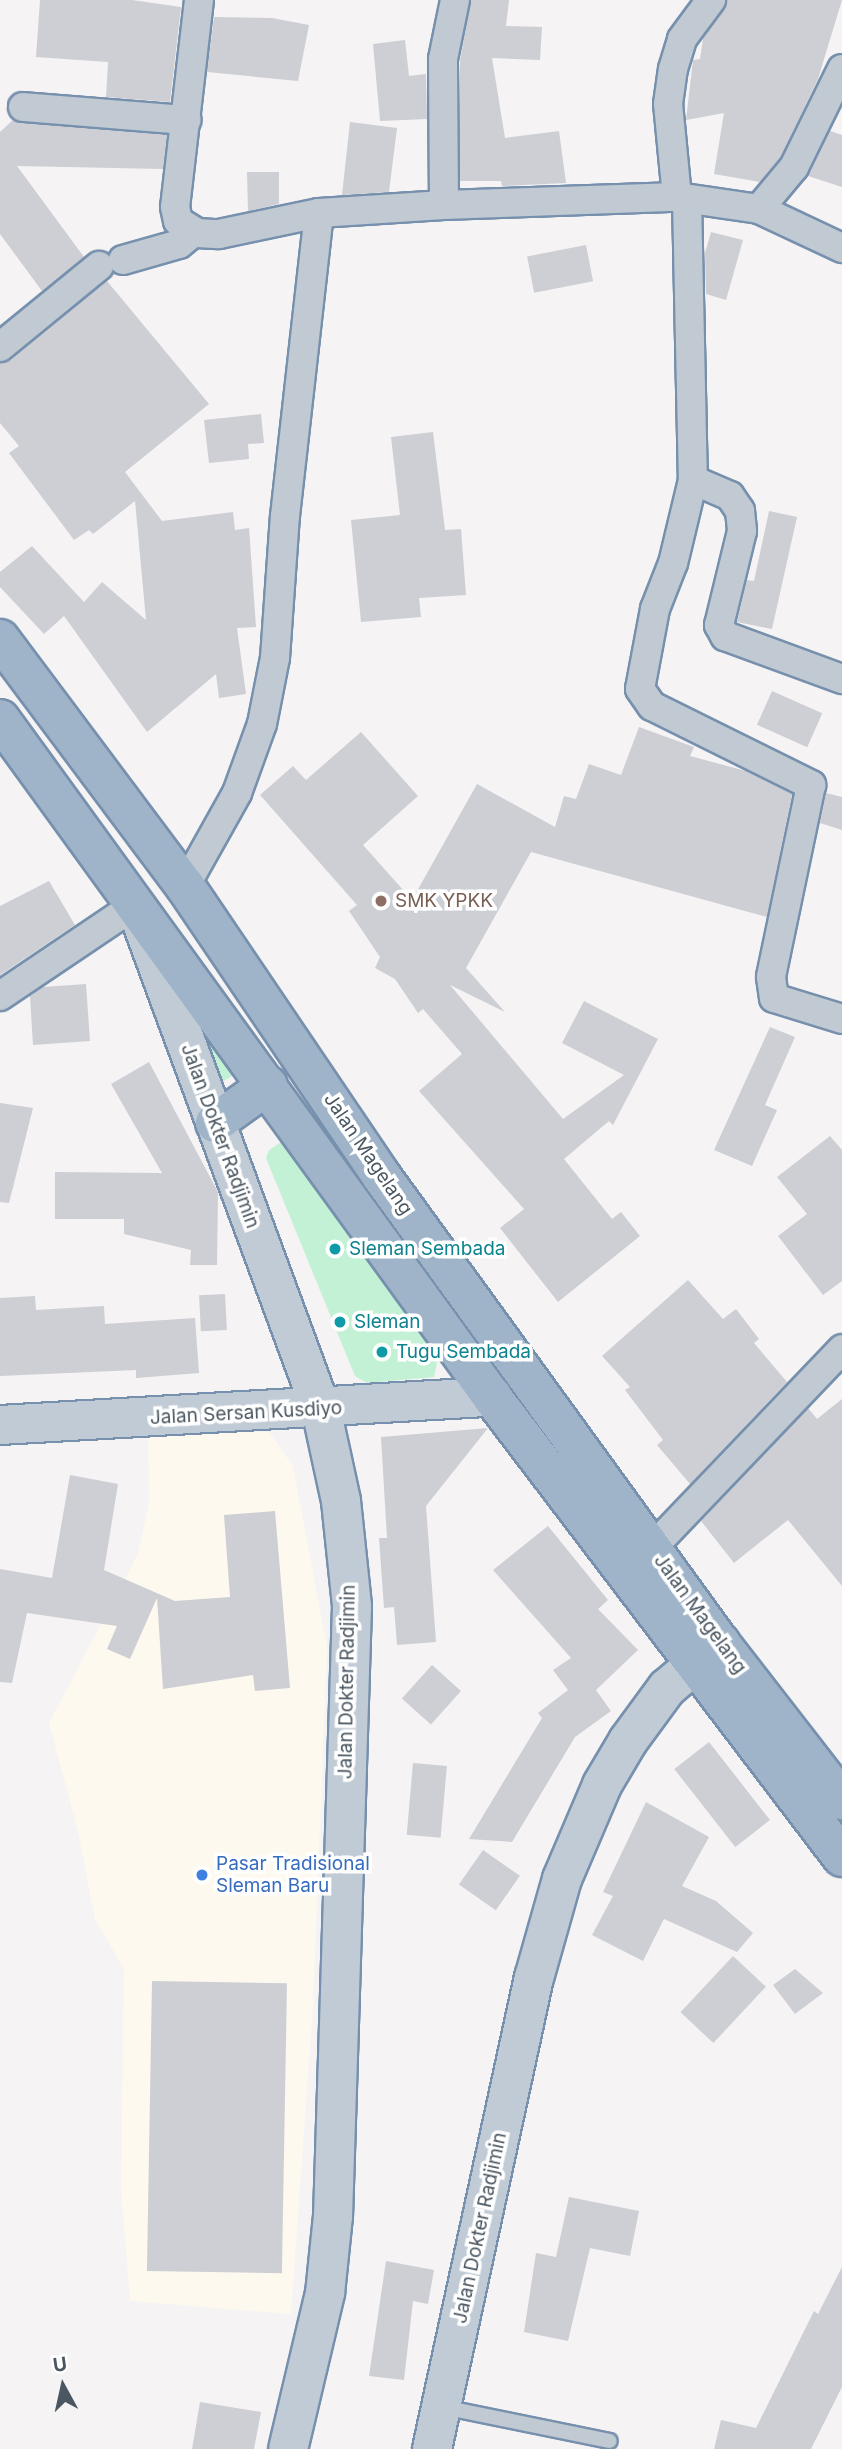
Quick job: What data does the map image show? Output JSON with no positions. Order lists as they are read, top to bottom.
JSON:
{
  "streets": {
    "highway": ["Jalan Magelang"],
    "main road": ["Jalan Dokter Radjimin", "Jalan Sersan Kusdiyo"]
  },
  "crossings": [
    ["Jalan Dokter Radjimin", "Jalan Magelang"],
    ["Jalan Dokter Radjimin", "Jalan Sersan Kusdiyo"],
    ["Jalan Magelang", "Jalan Sersan Kusdiyo"]
  ],
  "places": [
    "SMK YPKK",
    "Sleman Sembada",
    "Sleman",
    "Tugu Sembada",
    "Pasar Tradisional Sleman Baru"
  ],
  "north": "top"
}
